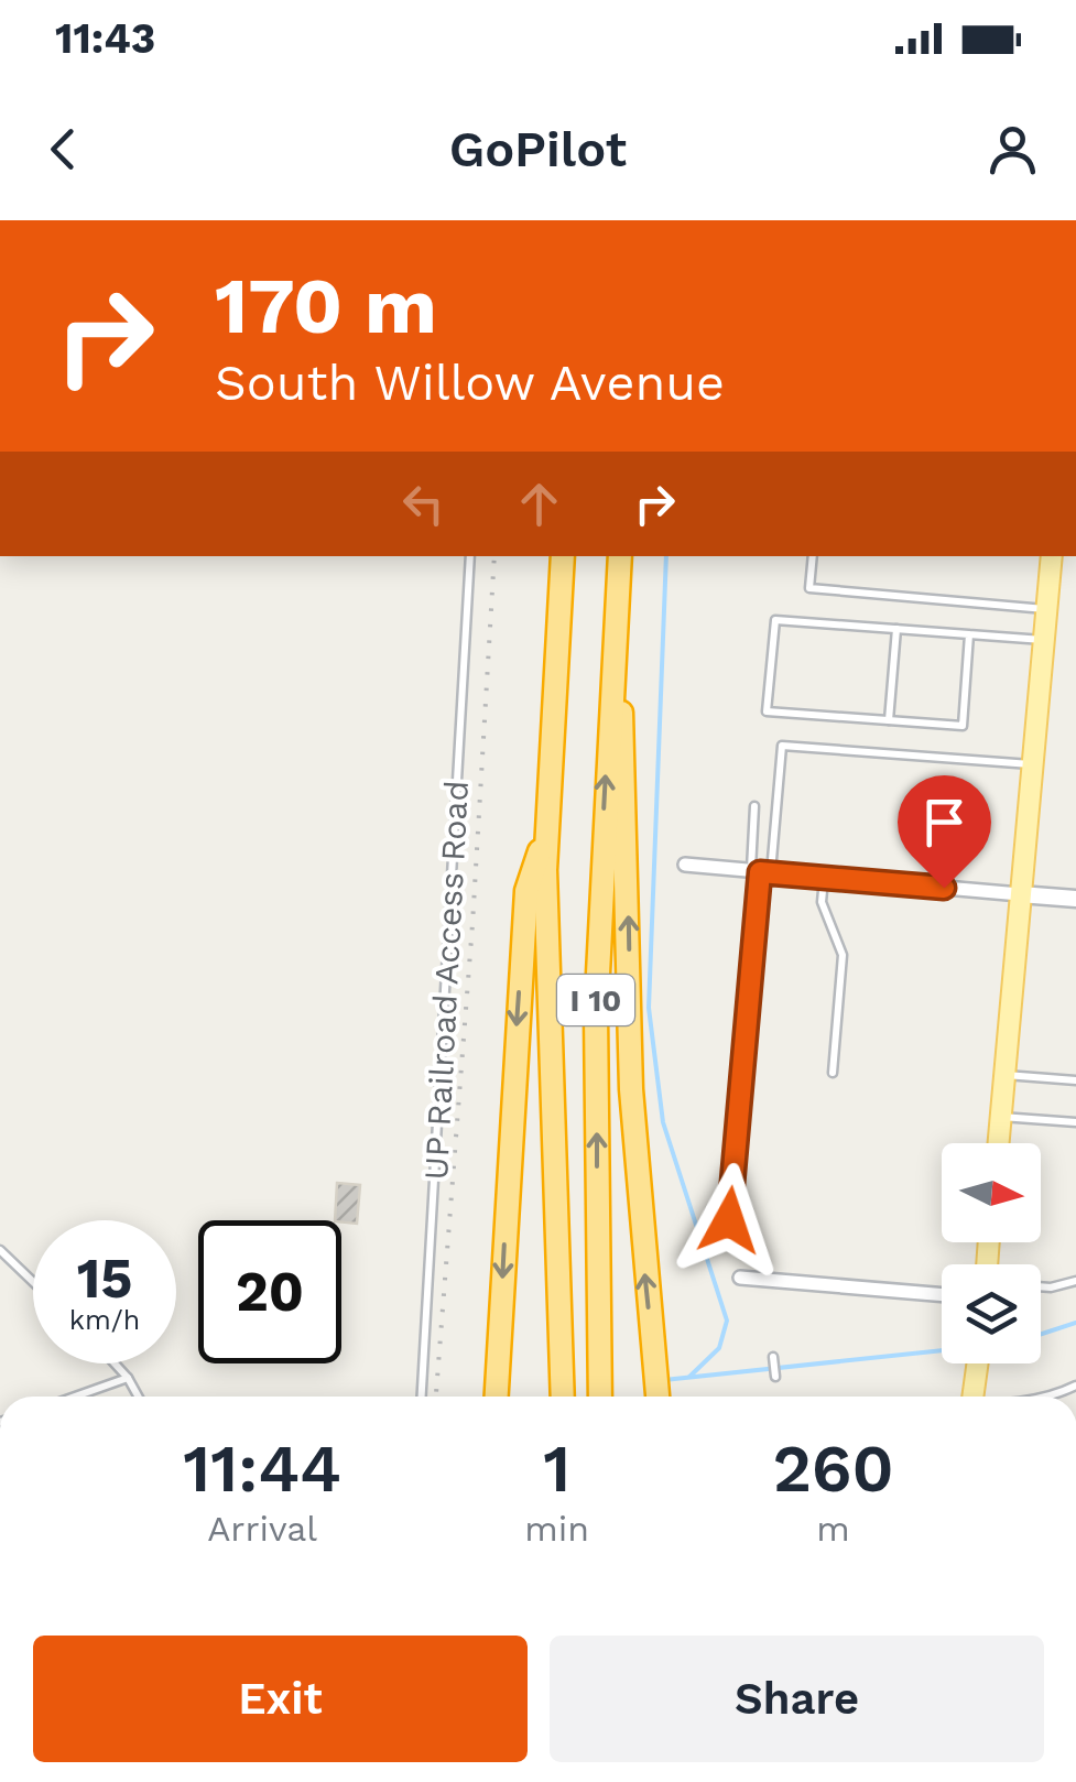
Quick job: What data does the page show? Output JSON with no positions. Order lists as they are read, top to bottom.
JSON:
{
  "streets": {
    "highway": ["I 10"],
    "lane": ["UP Railroad Access Road"]
  },
  "north": "right",
  "page": {
    "status": "11:43",
    "header": "GoPilot",
    "turn": ["170 m", "South Willow Avenue"],
    "speed": "15 km/h",
    "limit": "20",
    "eta": [
      "11:44",
      "Arrival",
      "1",
      "min",
      "260",
      "m"
    ],
    "buttons": ["Exit", "Share"]
  }
}
